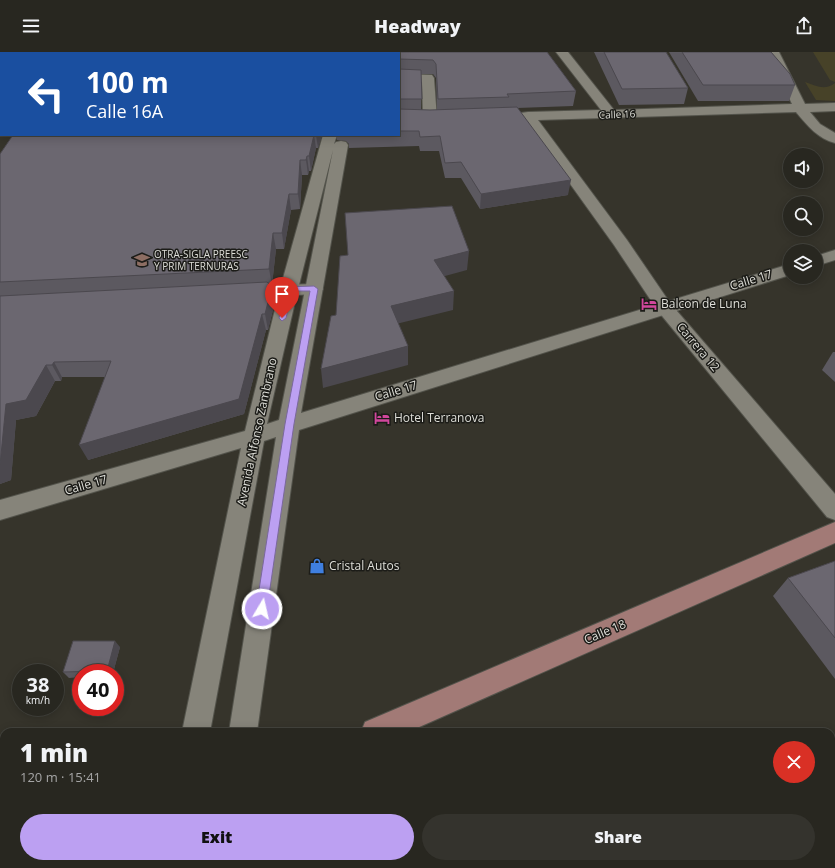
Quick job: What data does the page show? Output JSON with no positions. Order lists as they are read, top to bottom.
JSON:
{
  "streets": {
    "main road": ["Calle 18"],
    "street": [
      "Calle 16",
      "Calle 17",
      "Carrera 12",
      "Avenida Alfonso Zambrano"
    ]
  },
  "crossings": [
    ["Calle 16", "Carrera 12"],
    ["Calle 17", "Carrera 12"],
    ["Calle 17", "Avenida Alfonso Zambrano"]
  ],
  "places": {
    "school or university": ["OTRA-SIGLA PREESC Y PRIM TERNURAS"],
    "hotel": ["Balcon de Luna", "Hotel Terranova"],
    "shop": ["Cristal Autos"]
  },
  "page": {
    "header": "Headway",
    "turn": ["100 m", "Calle 16A"],
    "speed": "38 km/h",
    "limit": "40",
    "heading": ["1 min", "120 m · 15:41"],
    "buttons": ["Exit", "Share"]
  }
}
